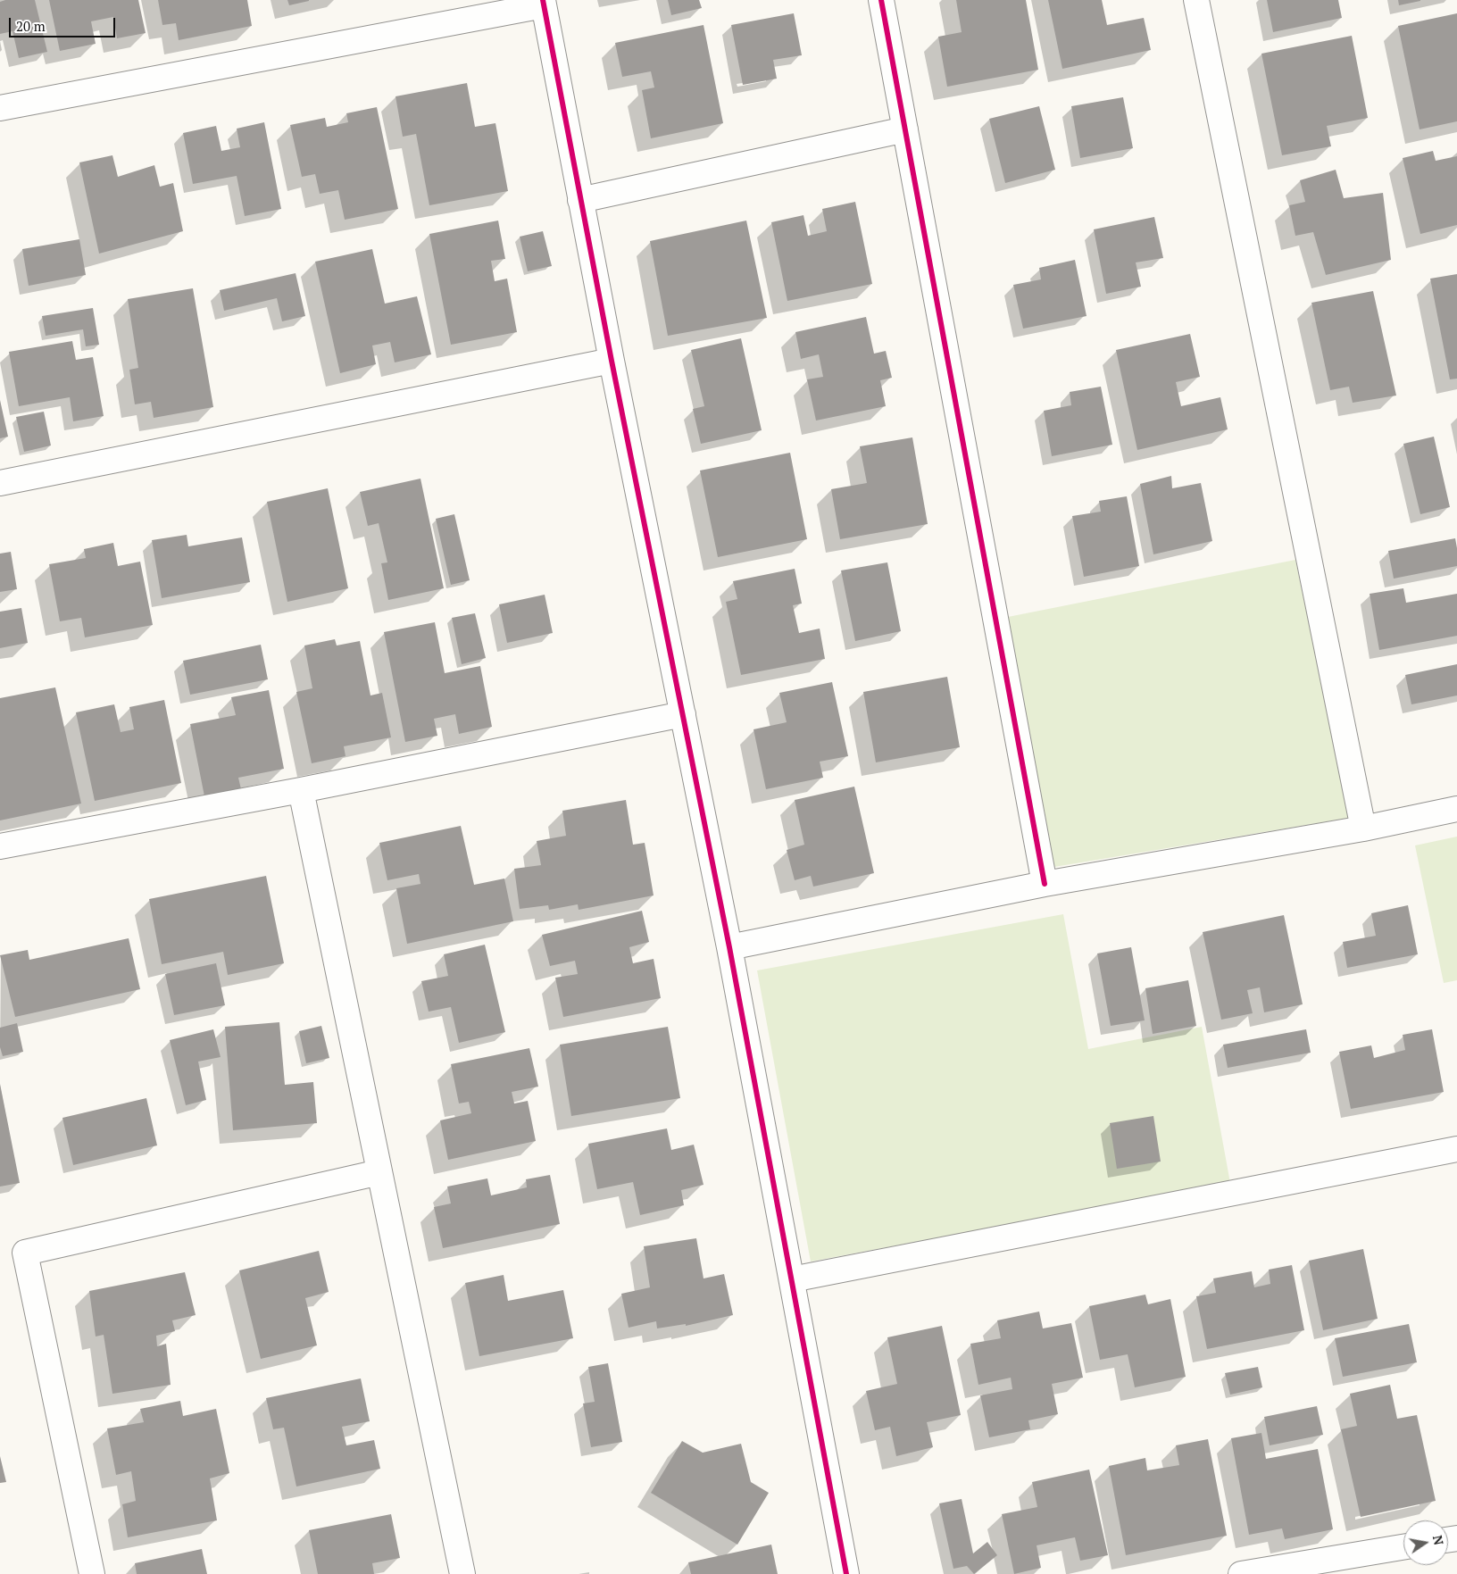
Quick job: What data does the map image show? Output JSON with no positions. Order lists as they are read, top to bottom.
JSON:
{
  "scale_bar": "20 m",
  "north": "right"
}
